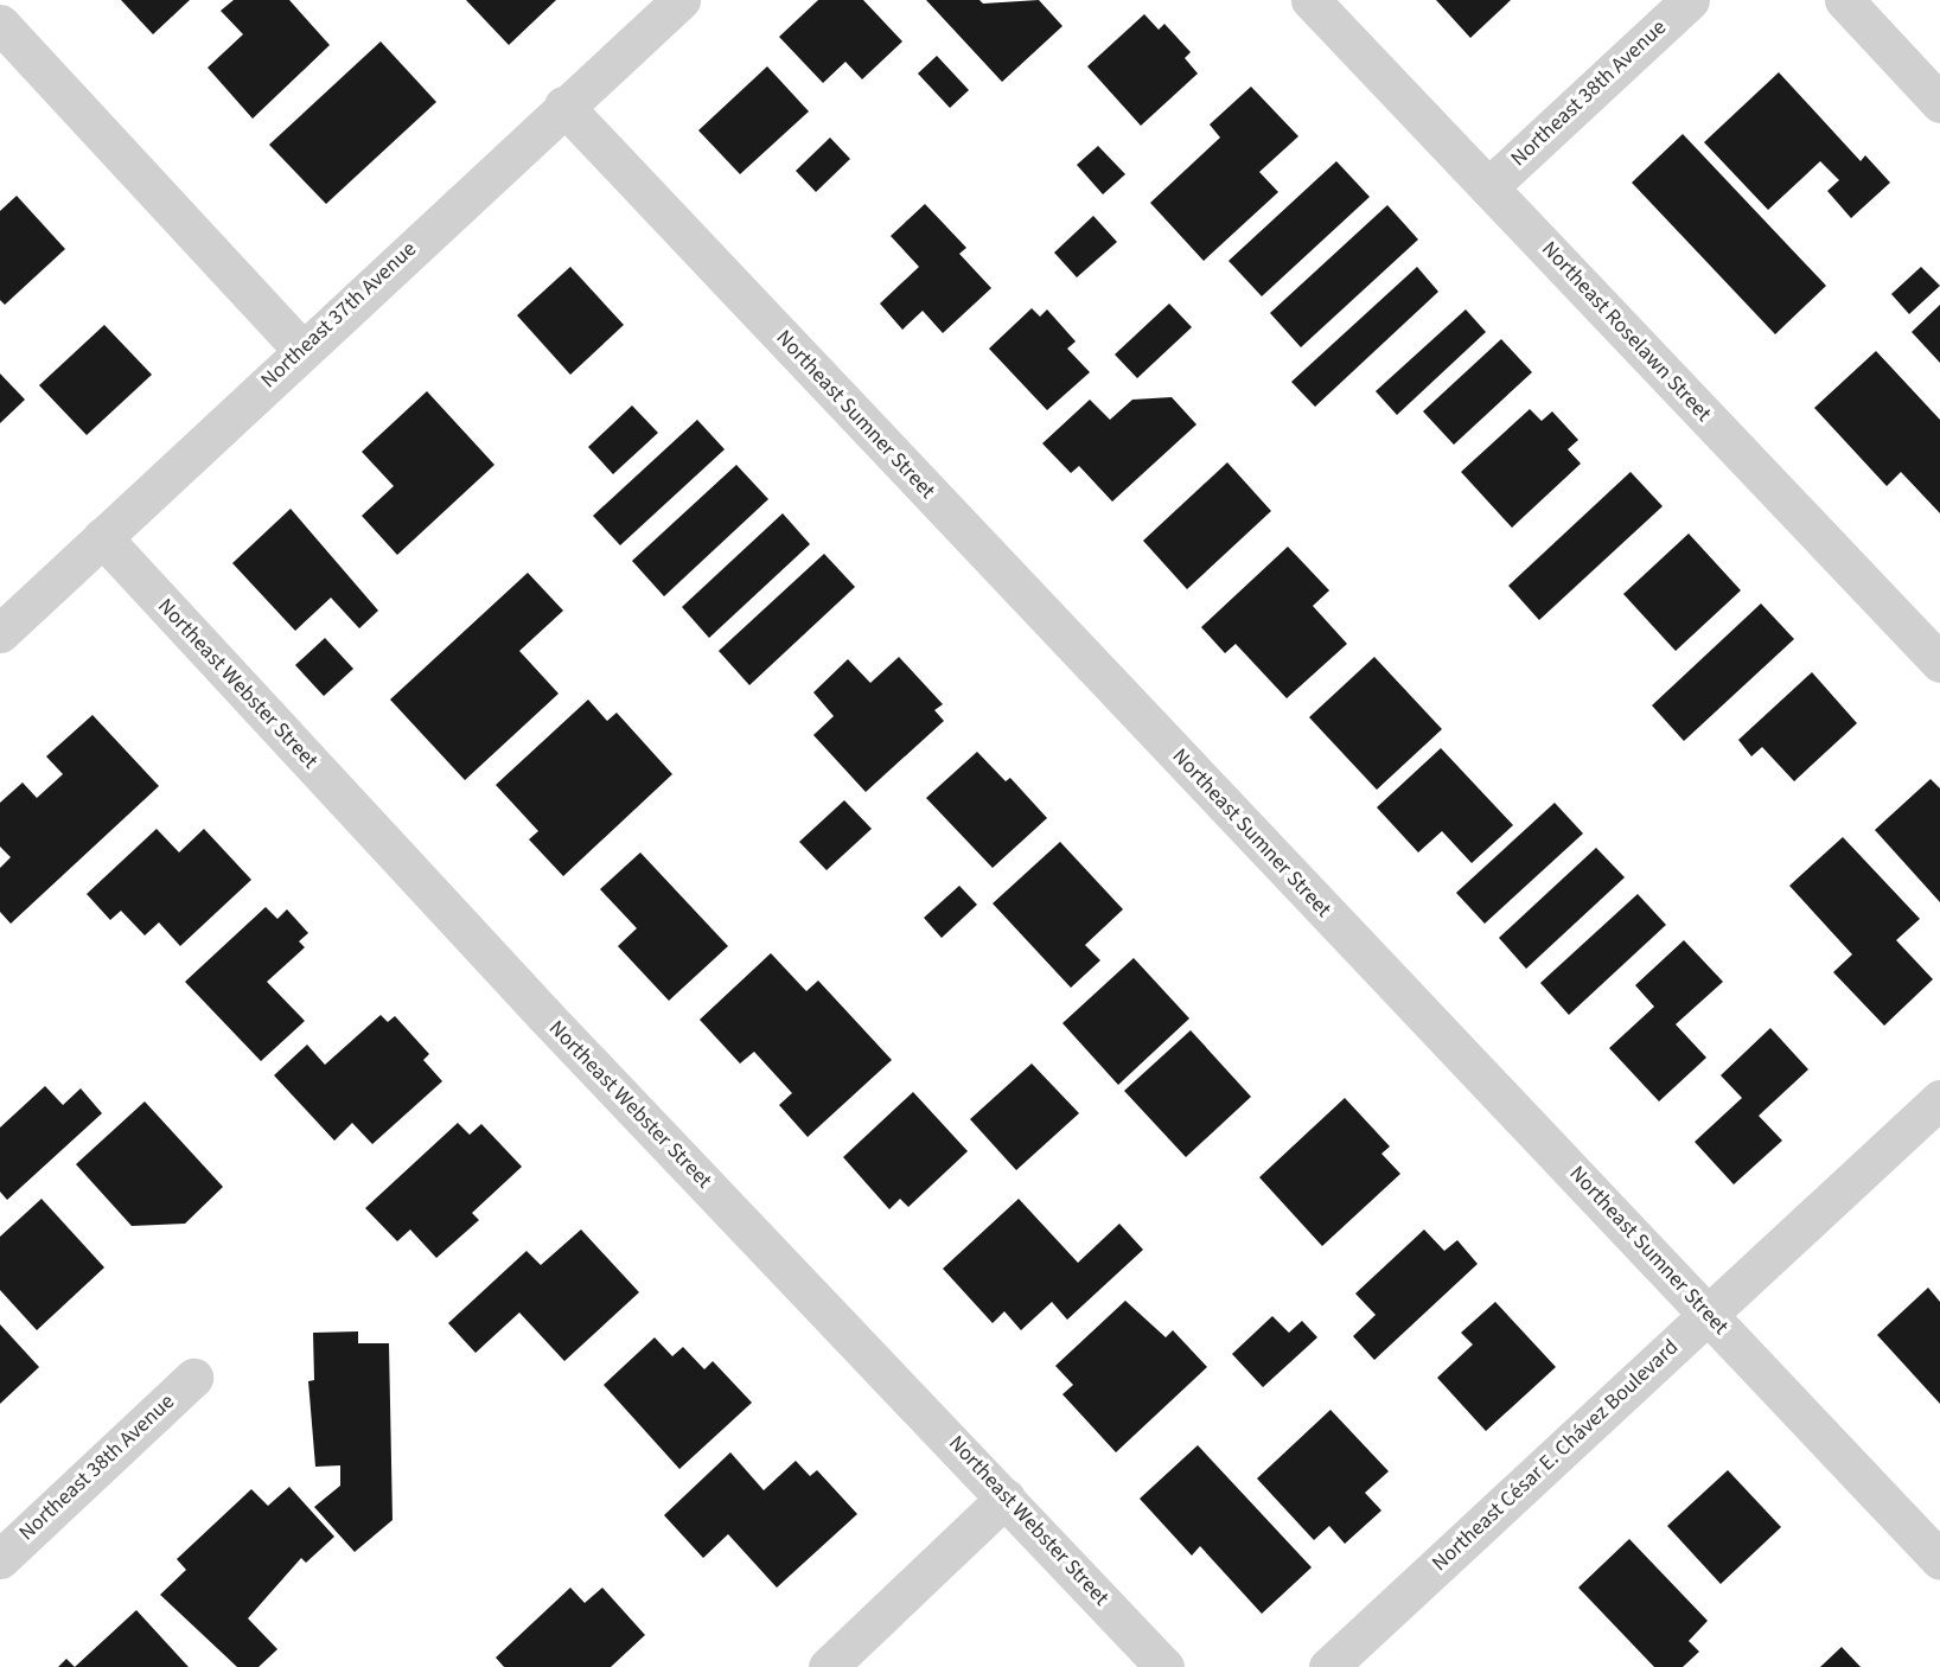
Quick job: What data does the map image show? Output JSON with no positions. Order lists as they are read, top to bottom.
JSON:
{
  "streets": {
    "street": [
      "Northeast 38th Avenue",
      "Northeast 37th Avenue",
      "Northeast Roselawn Street",
      "Northeast Sumner Street",
      "Northeast Webster Street",
      "Northeast César E. Chávez Boulevard"
    ]
  },
  "crossings": [
    ["Northeast 38th Avenue", "Northeast Roselawn Street"],
    ["Northeast 37th Avenue", "Northeast Sumner Street"],
    ["Northeast 37th Avenue", "Northeast Webster Street"],
    ["Northeast Sumner Street", "Northeast César E. Chávez Boulevard"]
  ]
}
